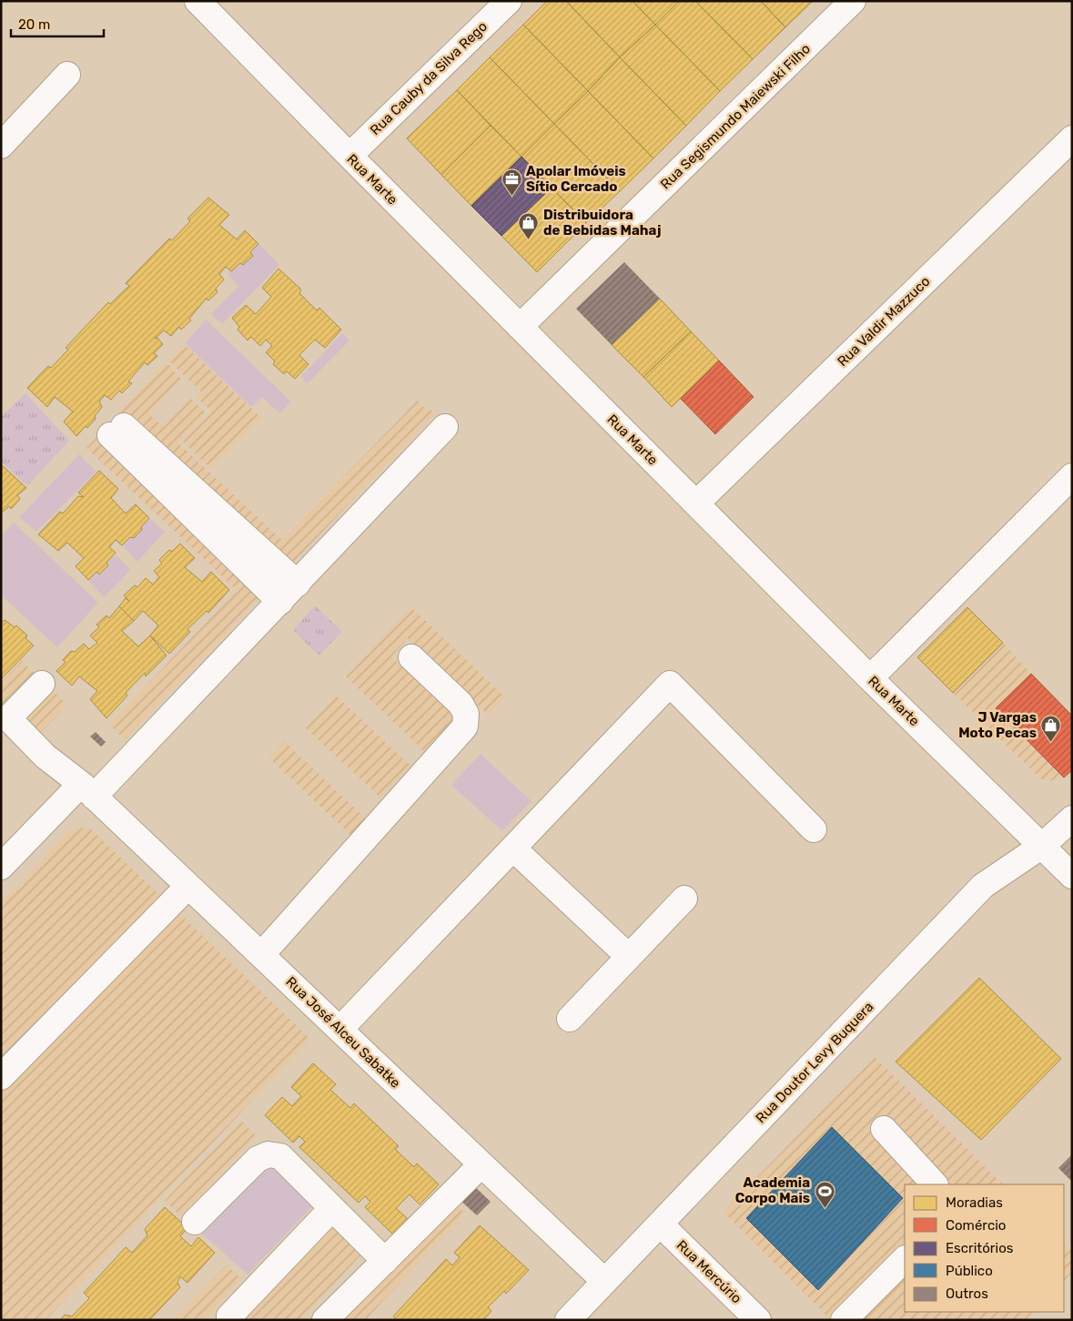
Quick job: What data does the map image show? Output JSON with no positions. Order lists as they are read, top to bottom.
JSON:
{
  "streets": {
    "street": [
      "Rua Cauby da Silva Rego",
      "Rua Segismundo Maiewski Filho",
      "Rua Marte",
      "Rua Valdir Mazzuco",
      "Rua José Alceu Sabatke",
      "Rua Doutor Levy Buquera",
      "Rua Mercúrio"
    ]
  },
  "crossings": [
    ["Rua Cauby da Silva Rego", "Rua Marte"],
    ["Rua Segismundo Maiewski Filho", "Rua Marte"],
    ["Rua Marte", "Rua Valdir Mazzuco"],
    ["Rua Marte", "Rua Doutor Levy Buquera"],
    ["Rua José Alceu Sabatke", "Rua Doutor Levy Buquera"],
    ["Rua Doutor Levy Buquera", "Rua Mercúrio"]
  ],
  "places": {
    "office": ["Apolar Imóveis Sítio Cercado"],
    "shop": ["Distribuidora de Bebidas Mahaj", "J Vargas Moto Pecas"],
    "sports": ["Academia Corpo Mais"]
  },
  "legend": [
    "Moradias",
    "Comércio",
    "Escritórios",
    "Público",
    "Outros"
  ],
  "scale_bar": "20 m"
}
